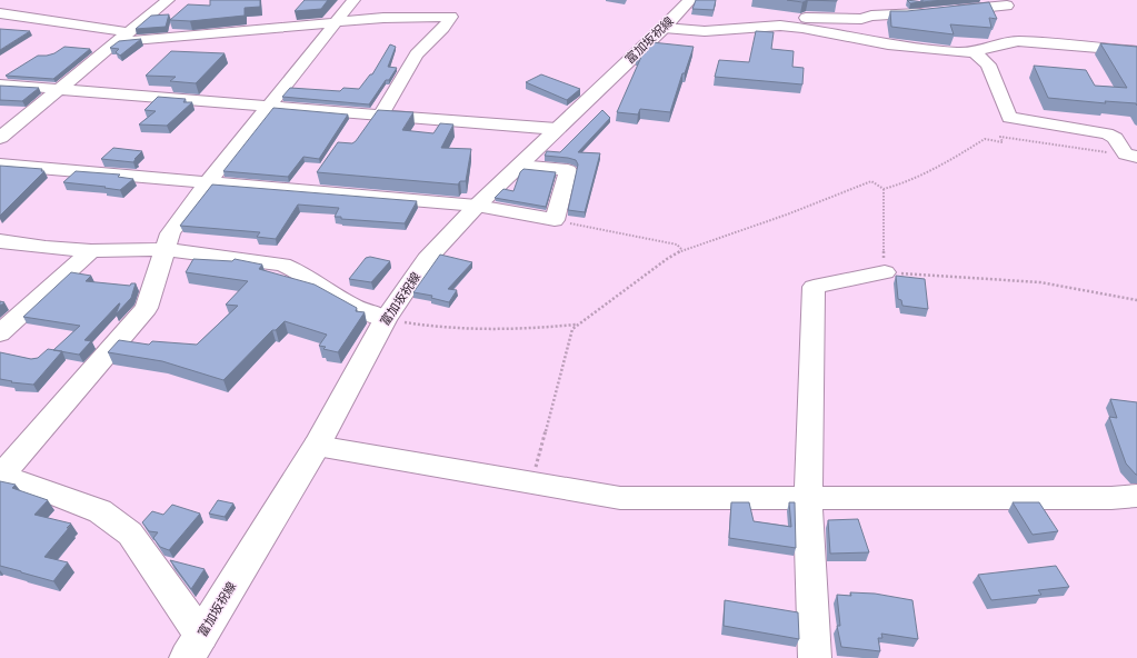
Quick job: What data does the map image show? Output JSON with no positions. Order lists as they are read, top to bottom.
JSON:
{
  "streets": {
    "main road": ["富加坂祝線"]
  }
}
